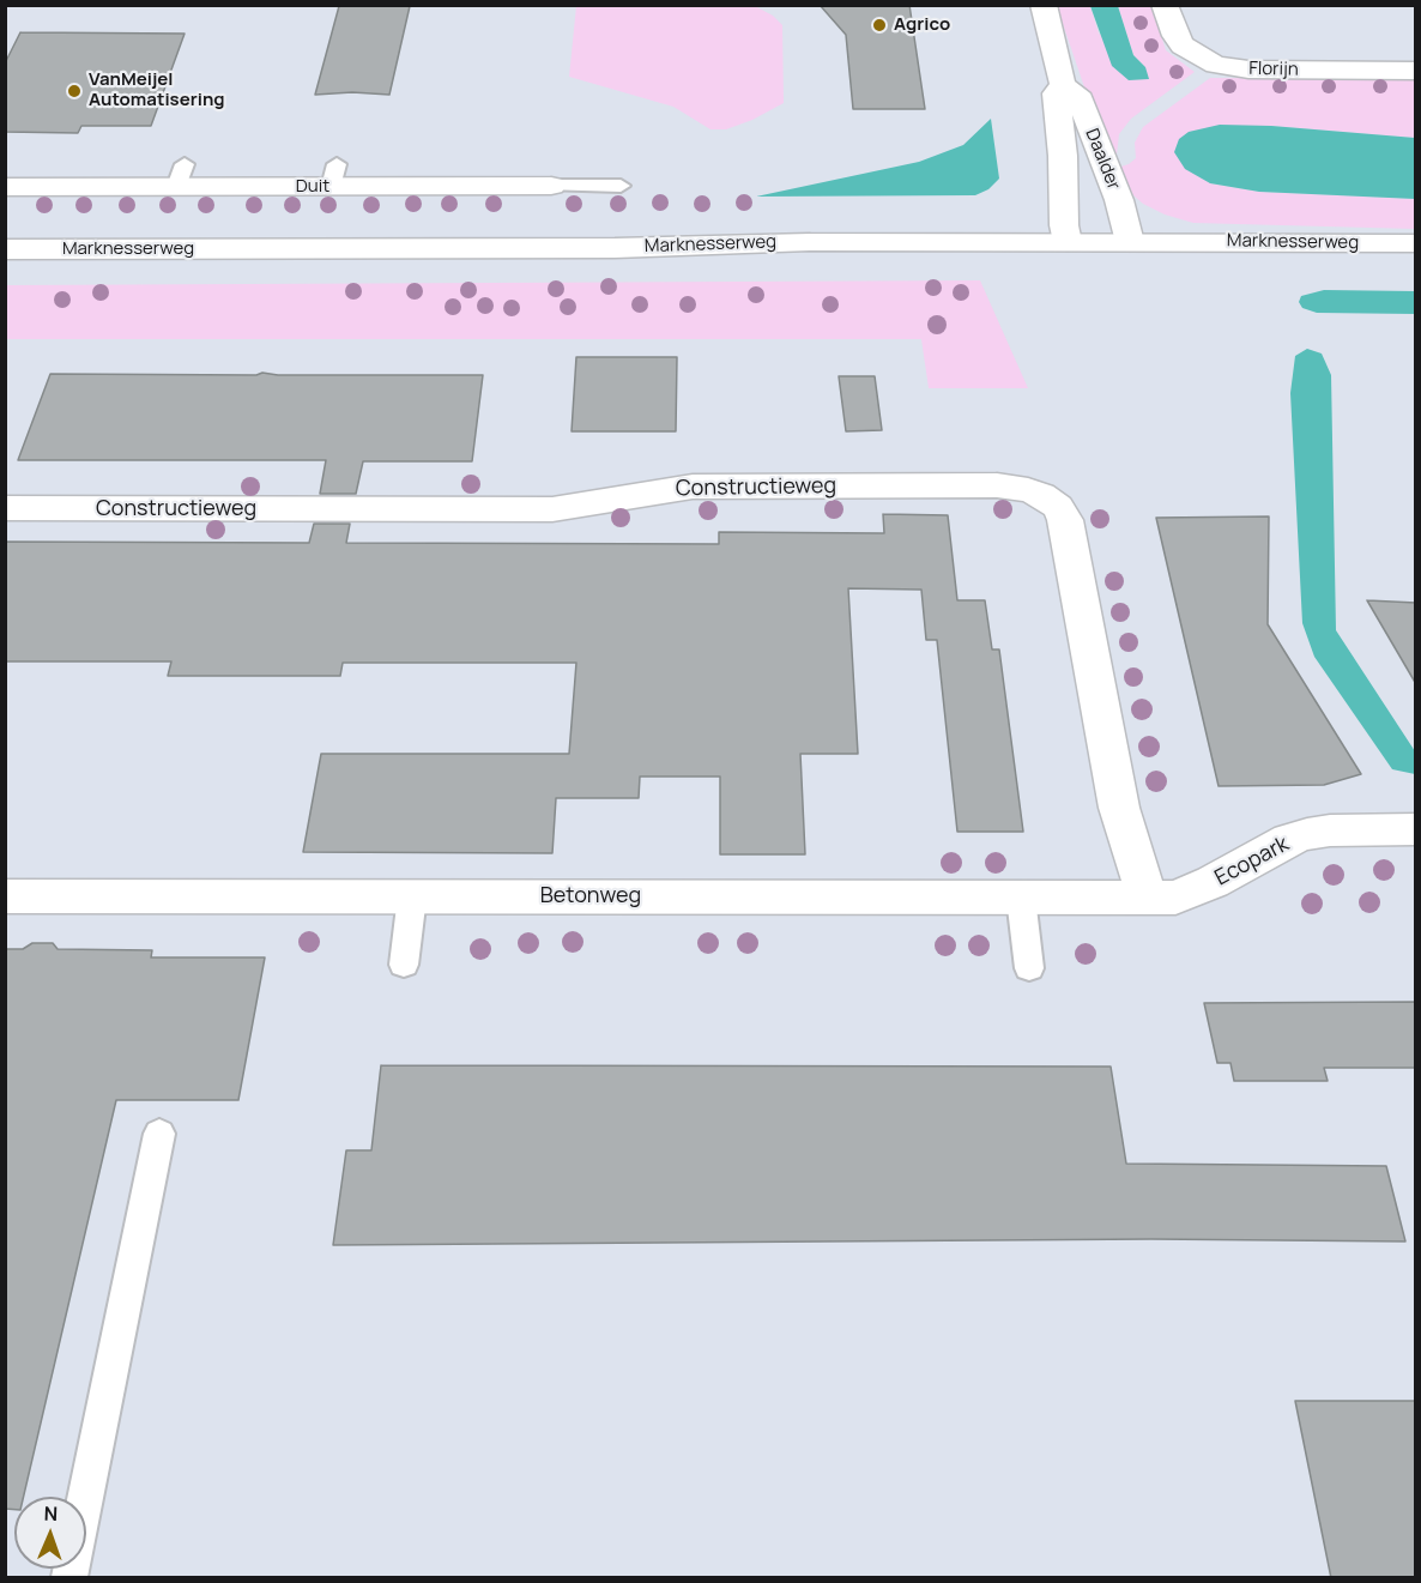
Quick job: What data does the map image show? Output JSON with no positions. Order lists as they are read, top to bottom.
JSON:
{
  "streets": {
    "street": [
      "Florijn",
      "Daalder",
      "Duit",
      "Marknesserweg",
      "Constructieweg",
      "Ecopark",
      "Betonweg"
    ]
  },
  "crossings": [
    ["Daalder", "Marknesserweg"],
    ["Constructieweg", "Ecopark"],
    ["Constructieweg", "Betonweg"],
    ["Ecopark", "Betonweg"]
  ],
  "places": ["Agrico", "VanMeijel Automatisering"],
  "north": "top"
}
